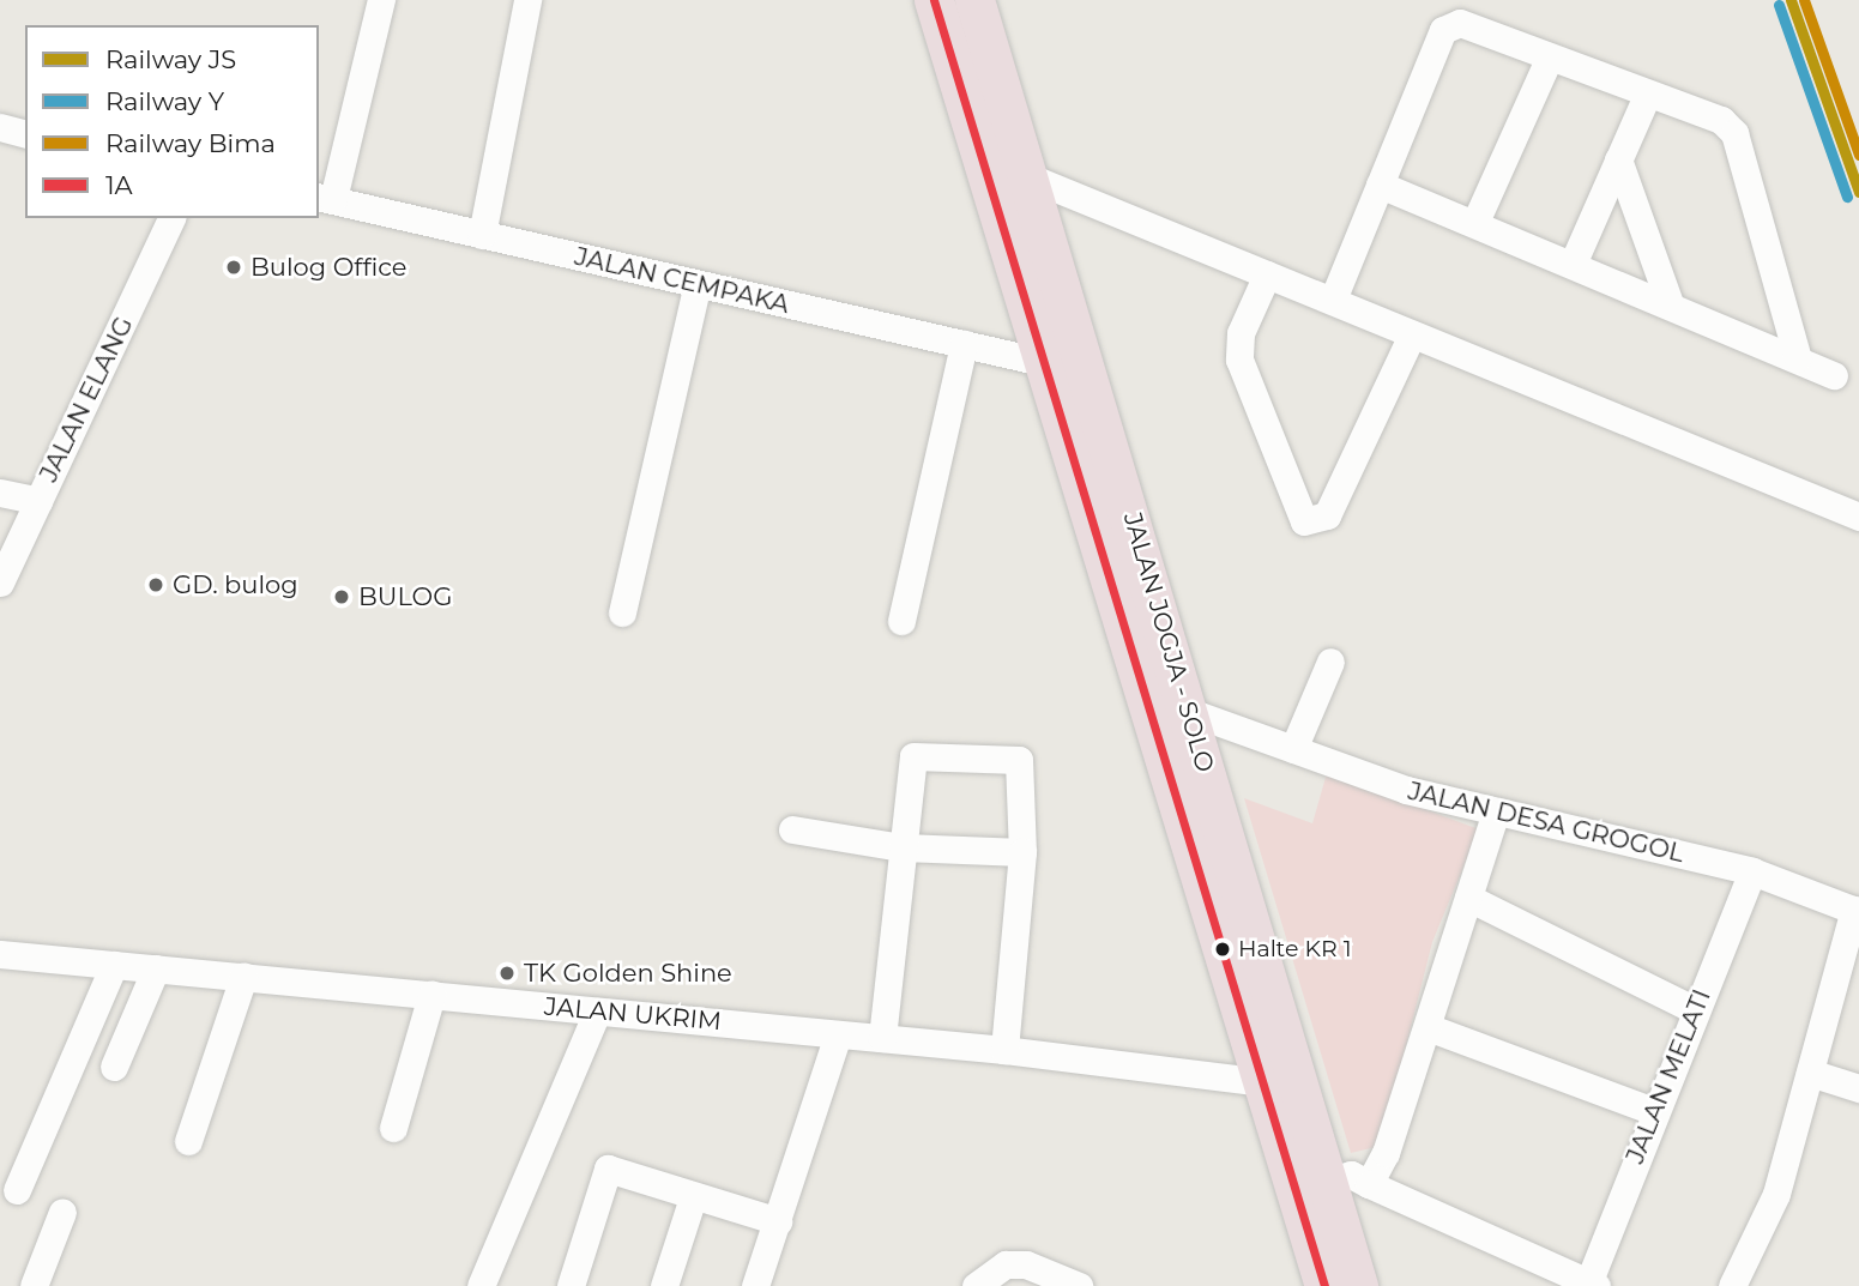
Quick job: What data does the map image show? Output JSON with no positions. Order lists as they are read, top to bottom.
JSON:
{
  "streets": {
    "highway": ["JALAN JOGJA - SOLO"],
    "street": [
      "JALAN CEMPAKA",
      "JALAN ELANG",
      "JALAN DESA GROGOL",
      "JALAN UKRIM",
      "JALAN MELATI"
    ]
  },
  "crossings": [
    ["JALAN CEMPAKA", "JALAN JOGJA - SOLO"],
    ["JALAN JOGJA - SOLO", "JALAN DESA GROGOL"],
    ["JALAN JOGJA - SOLO", "JALAN UKRIM"],
    ["JALAN DESA GROGOL", "JALAN MELATI"]
  ],
  "places": [
    "Bulog Office",
    "GD. bulog",
    "BULOG",
    "Halte KR 1",
    "TK Golden Shine"
  ],
  "lines": [
    "rail line JS",
    "rail line Bima",
    "transit line 1A",
    "rail line Y"
  ],
  "legend": [
    "Railway JS",
    "Railway Y",
    "Railway Bima",
    "1A"
  ]
}
